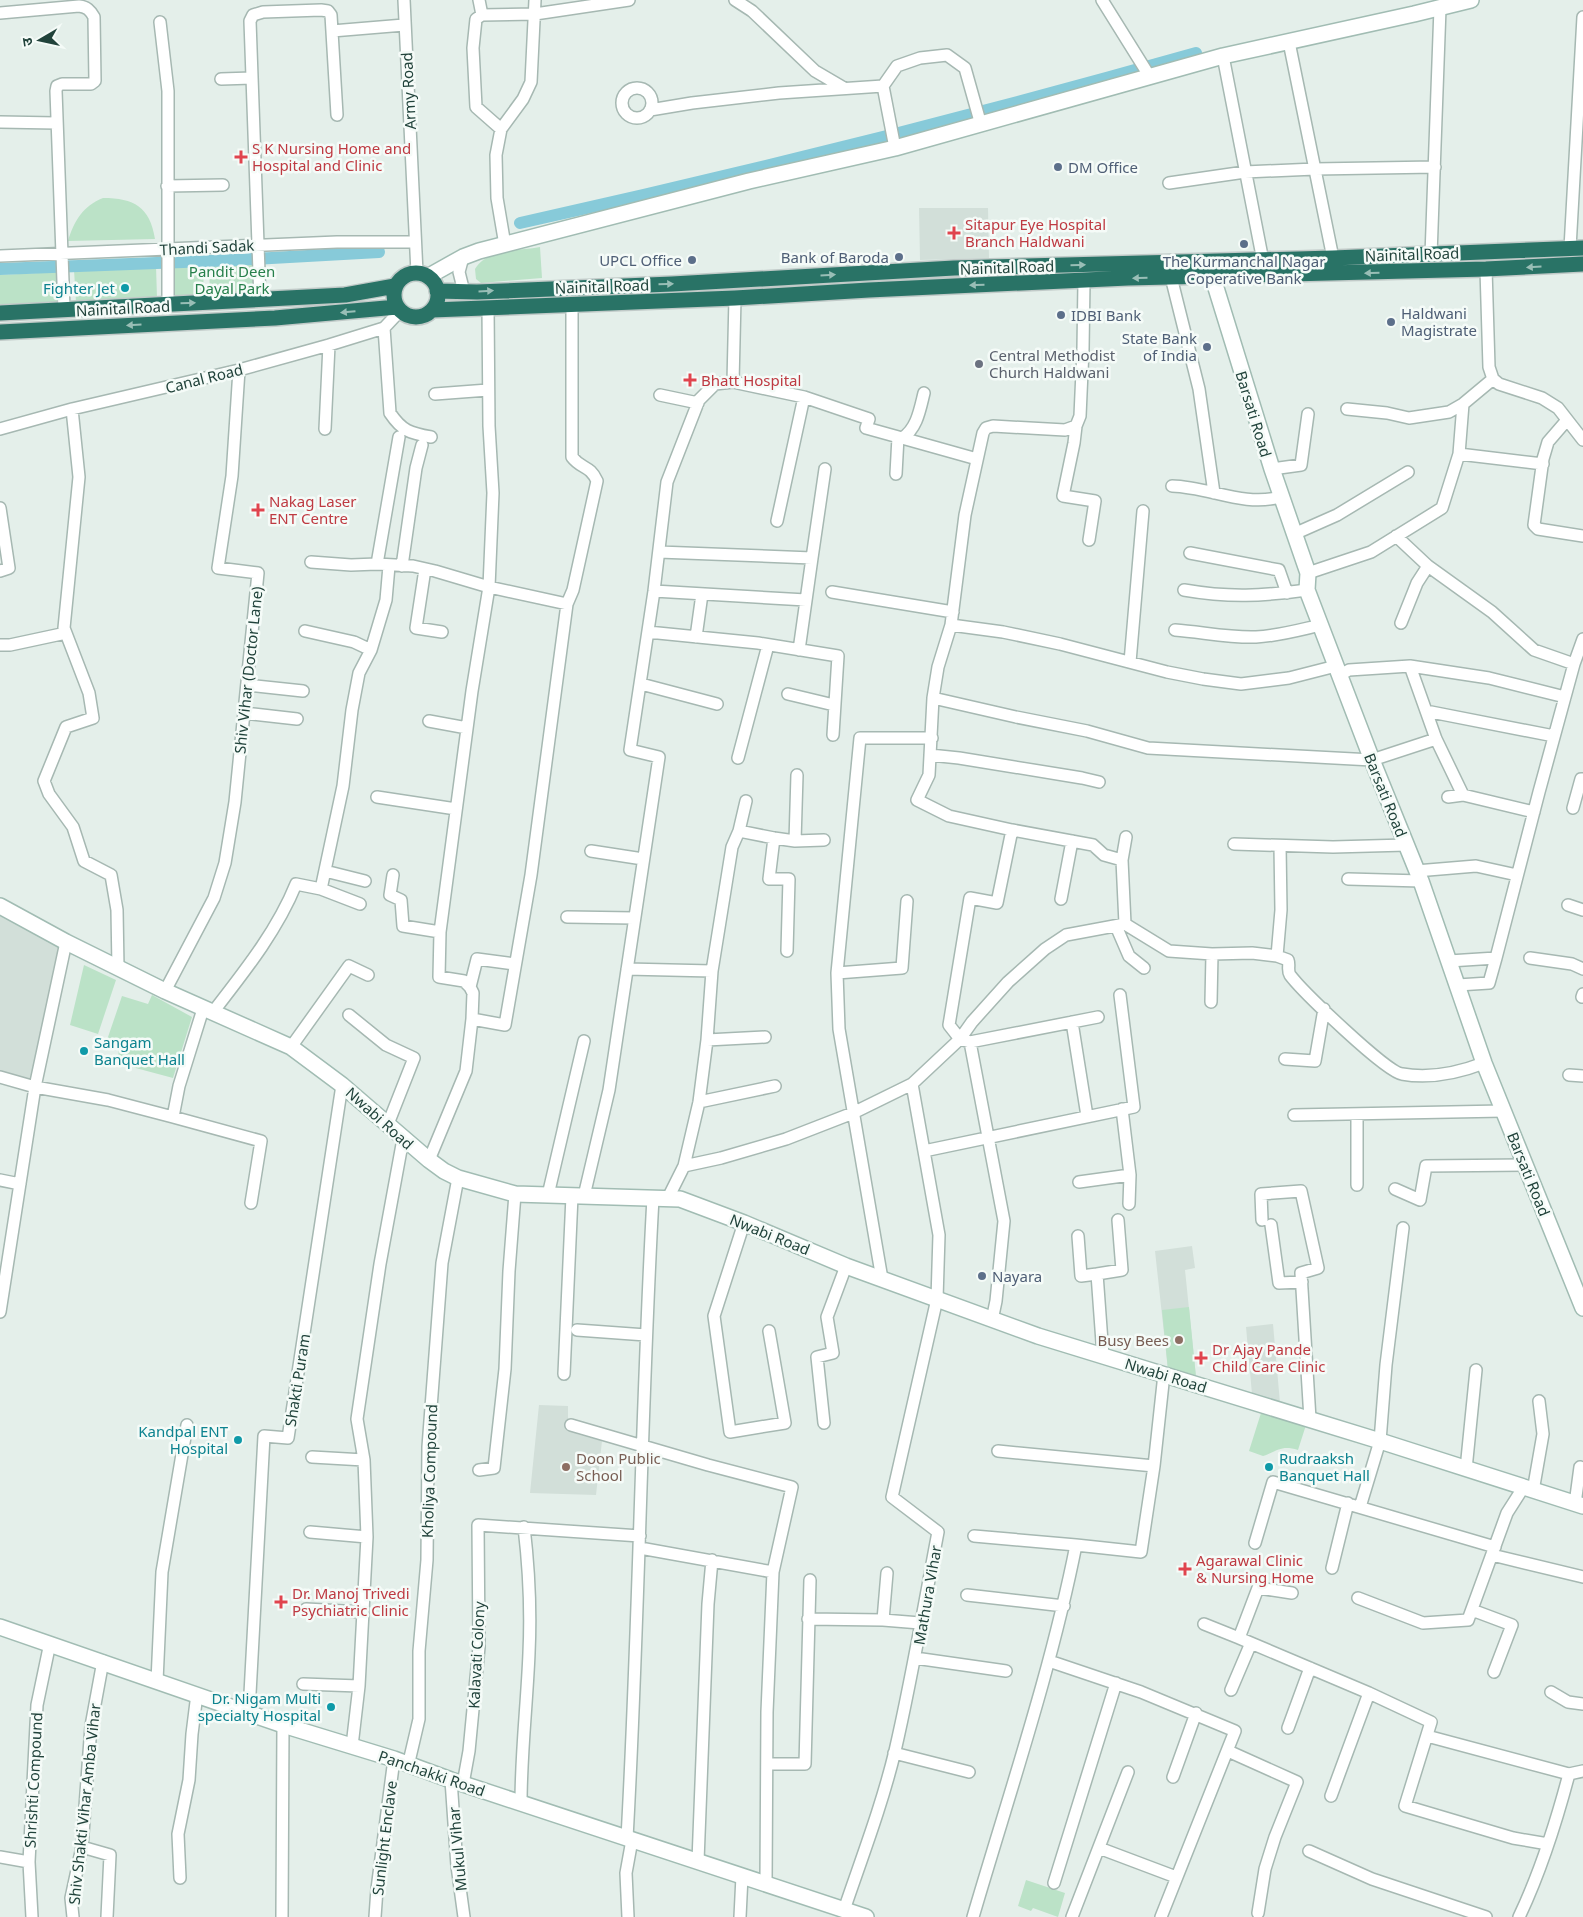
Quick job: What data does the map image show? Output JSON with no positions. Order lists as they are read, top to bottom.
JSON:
{
  "streets": {
    "highway": ["Nainital Road"],
    "street": [
      "Army Road",
      "Thandi Sadak",
      "Canal Road",
      "Barsati Road",
      "Shiv Vihar (Doctor Lane)",
      "Nwabi Road",
      "Shakti Puram",
      "Kholiya Compound",
      "Mathura Vihar",
      "Kalavati Colony",
      "Panchakki Road",
      "Shrishti Compound",
      "Shiv Shakti Vihar Amba Vihar",
      "Sunlight Enclave",
      "Mukul Vihar"
    ]
  },
  "crossings": [
    ["Army Road", "Thandi Sadak"],
    ["Army Road", "Nainital Road"],
    ["Army Road", "Canal Road"],
    ["Nainital Road", "Canal Road"],
    ["Nainital Road", "Barsati Road"],
    ["Canal Road", "Shiv Vihar (Doctor Lane)"],
    ["Shiv Vihar (Doctor Lane)", "Nwabi Road"],
    ["Nwabi Road", "Shakti Puram"],
    ["Nwabi Road", "Kholiya Compound"],
    ["Nwabi Road", "Mathura Vihar"],
    ["Shakti Puram", "Panchakki Road"],
    ["Kholiya Compound", "Panchakki Road"],
    ["Mathura Vihar", "Panchakki Road"],
    ["Kalavati Colony", "Panchakki Road"],
    ["Kalavati Colony", "Mukul Vihar"],
    ["Panchakki Road", "Shrishti Compound"],
    ["Panchakki Road", "Shiv Shakti Vihar Amba Vihar"],
    ["Panchakki Road", "Sunlight Enclave"],
    ["Panchakki Road", "Mukul Vihar"]
  ],
  "parks": ["Pandit Deen Dayal Park"],
  "places": {
    "health": [
      "S K Nursing Home and Hospital and Clinic",
      "Sitapur Eye Hospital Branch Haldwani",
      "Bhatt Hospital",
      "Nakag Laser ENT Centre",
      "Dr Ajay Pande Child Care Clinic",
      "Agarawal Clinic & Nursing Home",
      "Dr. Manoj Trivedi Psychiatric Clinic"
    ],
    "other": [
      "DM Office",
      "The Kurmanchal Nagar Coperative Bank",
      "Bank of Baroda",
      "UPCL Office",
      "Fighter Jet",
      "IDBI Bank",
      "Haldwani Magistrate",
      "State Bank of India",
      "Central Methodist Church Haldwani",
      "Sangam Banquet Hall",
      "Nayara",
      "Busy Bees",
      "Kandpal ENT Hospital",
      "Doon Public School",
      "Rudraaksh Banquet Hall",
      "Dr. Nigam Multi specialty Hospital"
    ]
  },
  "north": "left"
}
